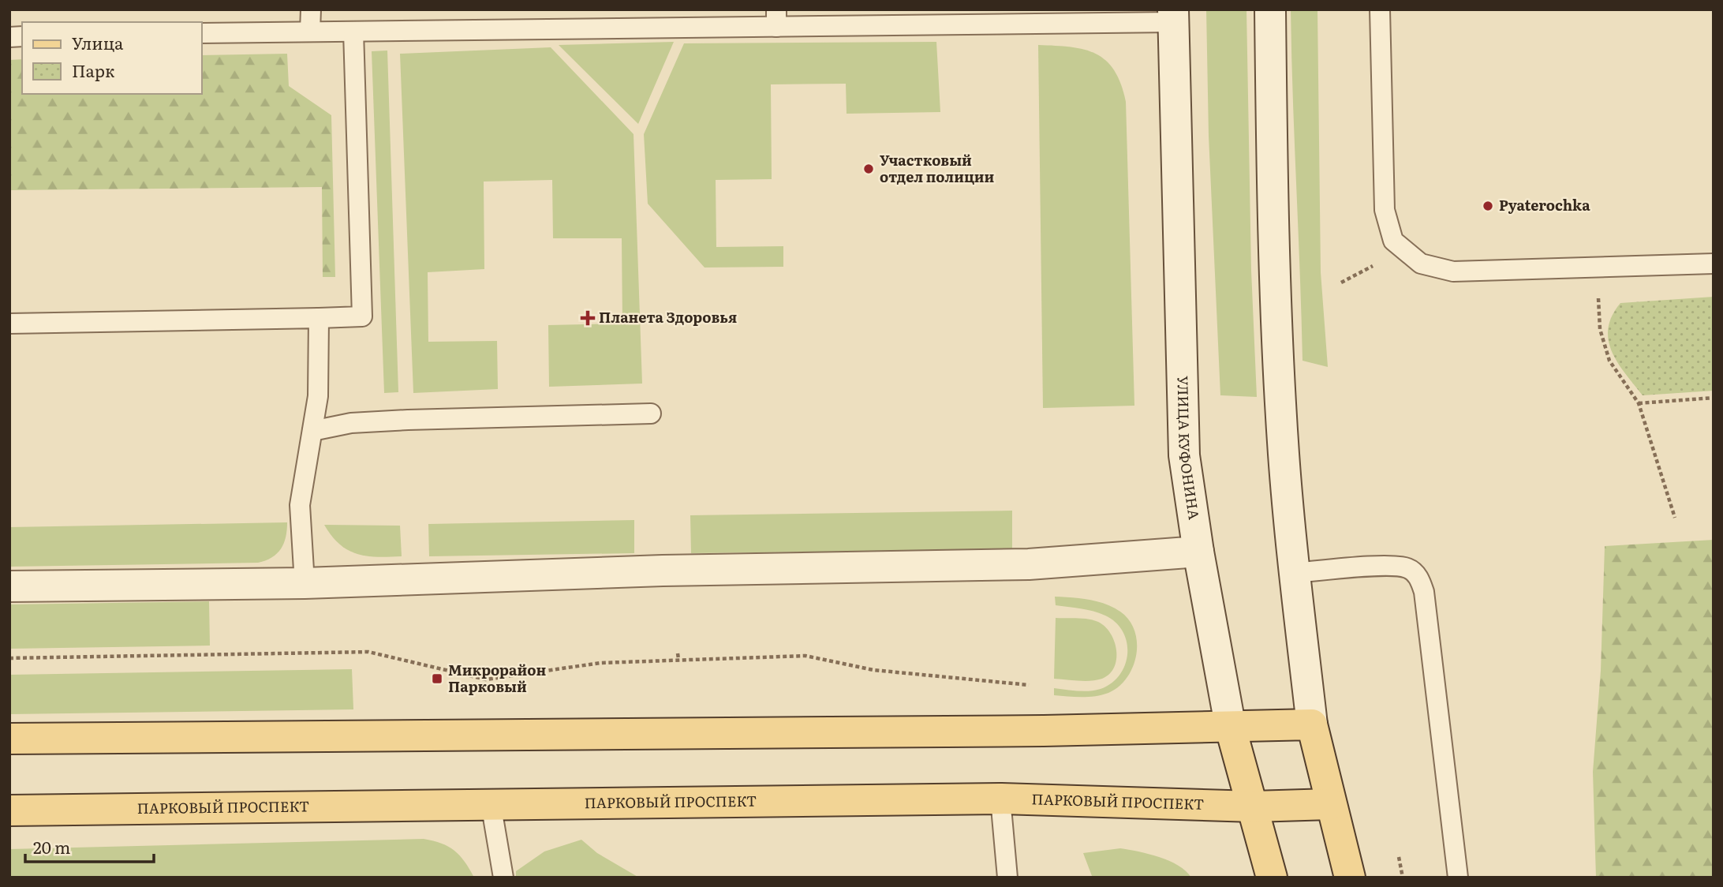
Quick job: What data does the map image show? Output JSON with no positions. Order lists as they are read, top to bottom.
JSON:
{
  "streets": {
    "main road": ["УЛИЦА КУФОНИНА", "ПАРКОВЫЙ ПРОСПЕКТ"]
  },
  "crossings": [
    ["УЛИЦА КУФОНИНА", "ПАРКОВЫЙ ПРОСПЕКТ"]
  ],
  "places": {
    "other": ["Участковый отдел полиции", "Pyaterochka"],
    "health": ["Планета Здоровья"],
    "transit": ["Микрорайон Парковый"]
  },
  "legend": ["Улица", "Парк"],
  "scale_bar": "20 m"
}
